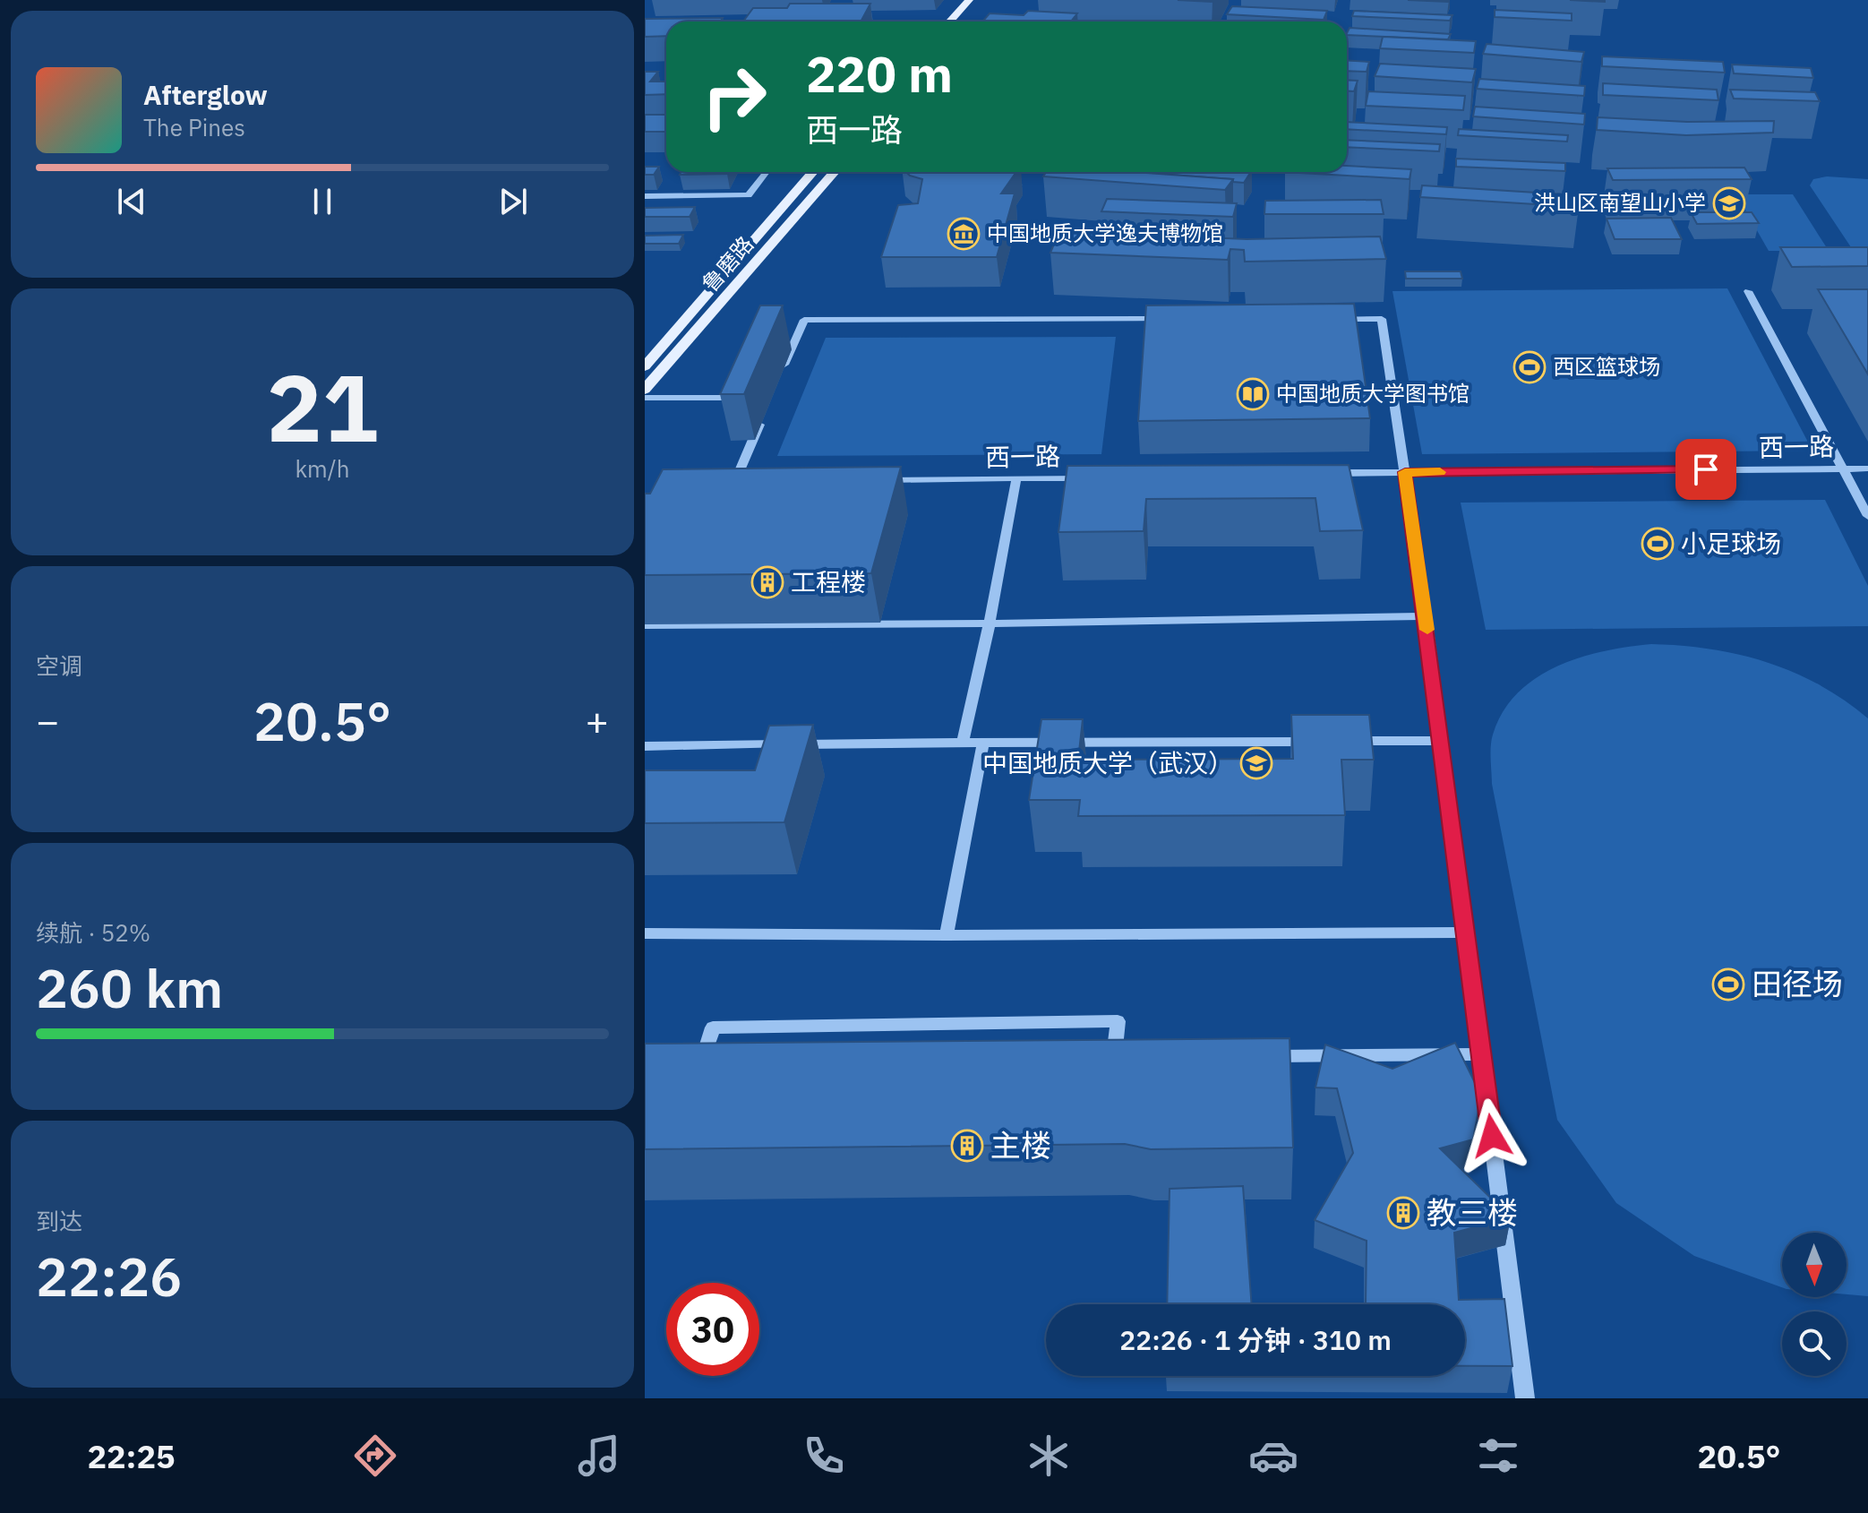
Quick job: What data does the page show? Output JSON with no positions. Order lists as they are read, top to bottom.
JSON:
{
  "streets": {
    "main road": ["鲁磨路"],
    "street": ["西一路"]
  },
  "places": {
    "school or university": ["洪山区南望山小学", "中国地质大学（武汉）"],
    "museum": ["中国地质大学逸夫博物馆"],
    "sports": ["西区篮球场", "小足球场", "田径场"],
    "library": ["中国地质大学图书馆"],
    "building": ["工程楼", "主楼", "教三楼"]
  },
  "north": "bottom",
  "page": {
    "turn": ["220 m", "西一路"],
    "song": ["Afterglow", "The Pines"],
    "tile": [
      ["21", "km/h"],
      "空调",
      ["续航 · 52%", "260 km"],
      ["到达", "22:26"]
    ],
    "heat": ["−", "20.5°", "+"],
    "limit": "30",
    "trip": "22:26 · 1 分钟 · 310 m",
    "tabs": ["22:25", "20.5°"]
  }
}
